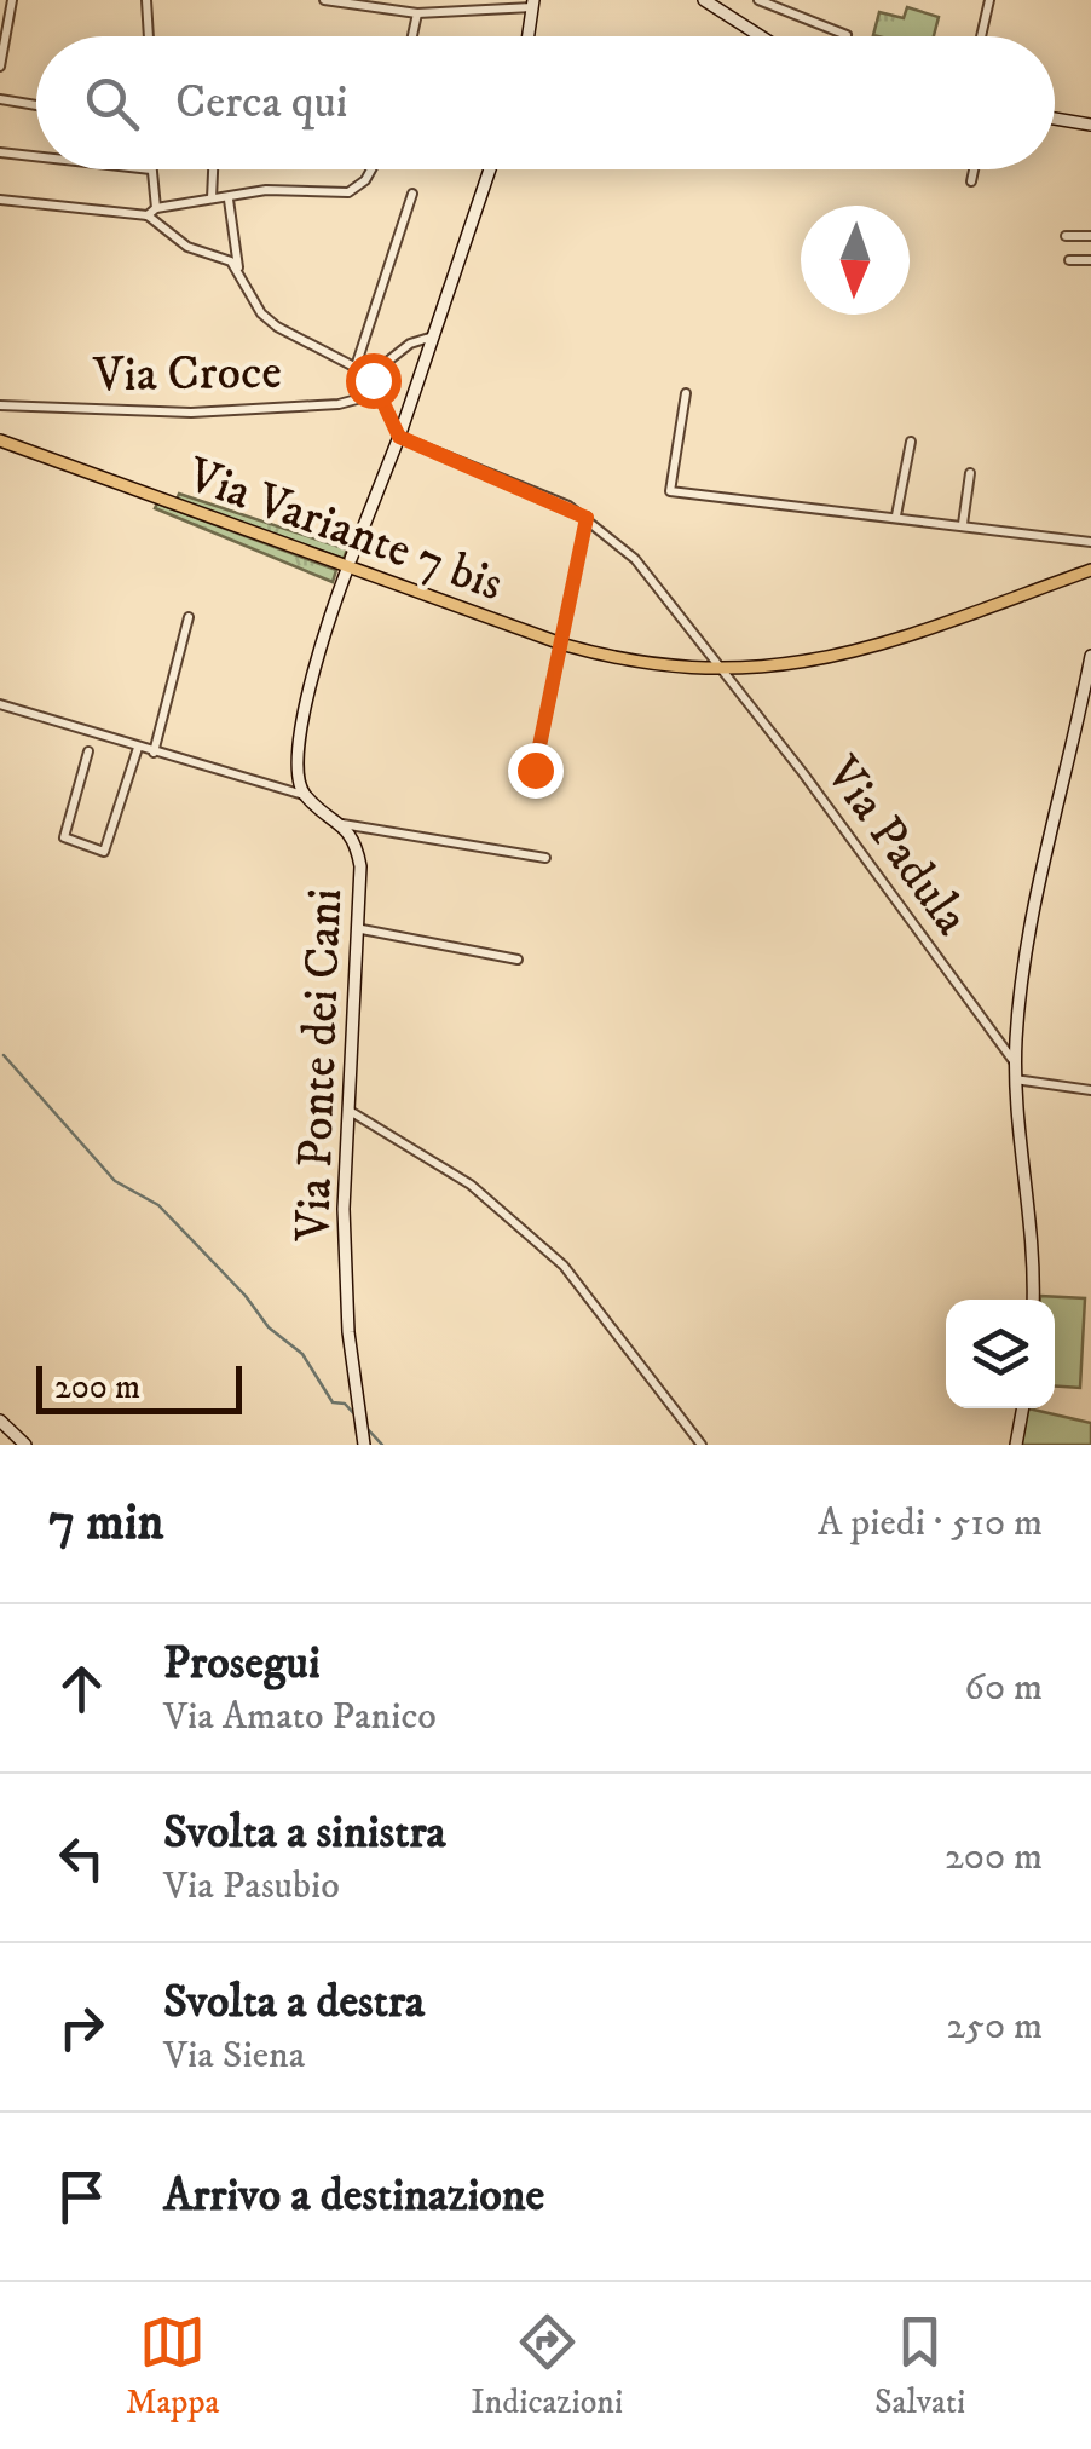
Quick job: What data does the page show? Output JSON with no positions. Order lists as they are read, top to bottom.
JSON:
{
  "streets": {
    "main road": ["Via Variante 7 bis"],
    "street": ["Via Croce", "Via Padula", "Via Ponte dei Cani"]
  },
  "crossings": [
    ["Via Variante 7 bis", "Via Padula"]
  ],
  "scale_bar": "200 m",
  "north": "bottom",
  "page": {
    "search": "Cerca qui",
    "scale": "200 m",
    "heading": ["7 min", "A piedi · 510 m"],
    "list": [
      ["Prosegui", "Via Amato Panico", "60 m"],
      ["Svolta a sinistra", "Via Pasubio", "200 m"],
      ["Svolta a destra", "Via Siena", "250 m"],
      "Arrivo a destinazione"
    ],
    "nav": ["Mappa", "Indicazioni", "Salvati"]
  }
}
